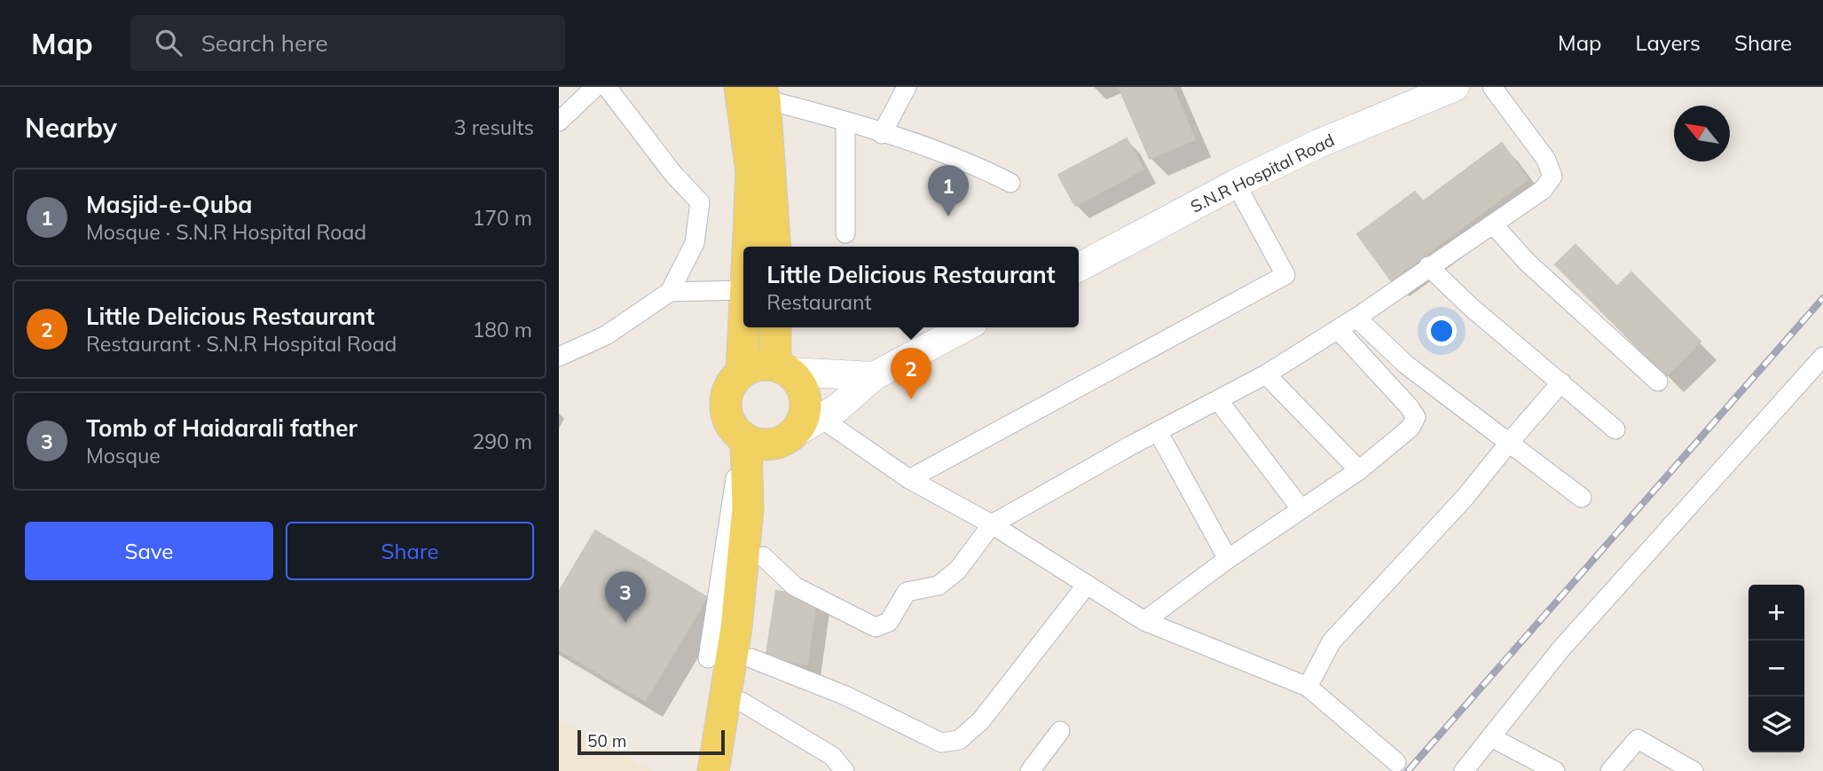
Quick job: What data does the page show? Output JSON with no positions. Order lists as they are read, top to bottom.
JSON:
{
  "streets": {
    "main road": ["S.N.R Hospital Road"]
  },
  "scale_bar": "50 m",
  "north": "top left",
  "page": {
    "header": "Map",
    "search": "Search here",
    "nav": ["Map", "Layers", "Share"],
    "heading": ["Nearby", "3 results"],
    "pins": ["1", "2", "3"],
    "list": [
      {
        "mark": "1",
        "name": "Masjid-e-Quba",
        "note": "Mosque · S.N.R Hospital Road",
        "value": "170 m"
      },
      {
        "mark": "2",
        "name": "Little Delicious Restaurant",
        "note": "Restaurant · S.N.R Hospital Road",
        "value": "180 m"
      },
      {
        "mark": "3",
        "name": "Tomb of Haidarali father",
        "note": "Mosque",
        "value": "290 m"
      }
    ],
    "popup": ["Little Delicious Restaurant", "Restaurant"],
    "buttons": ["Save", "Share"],
    "map_buttons": ["+", "−"],
    "scale": "50 m"
  }
}
